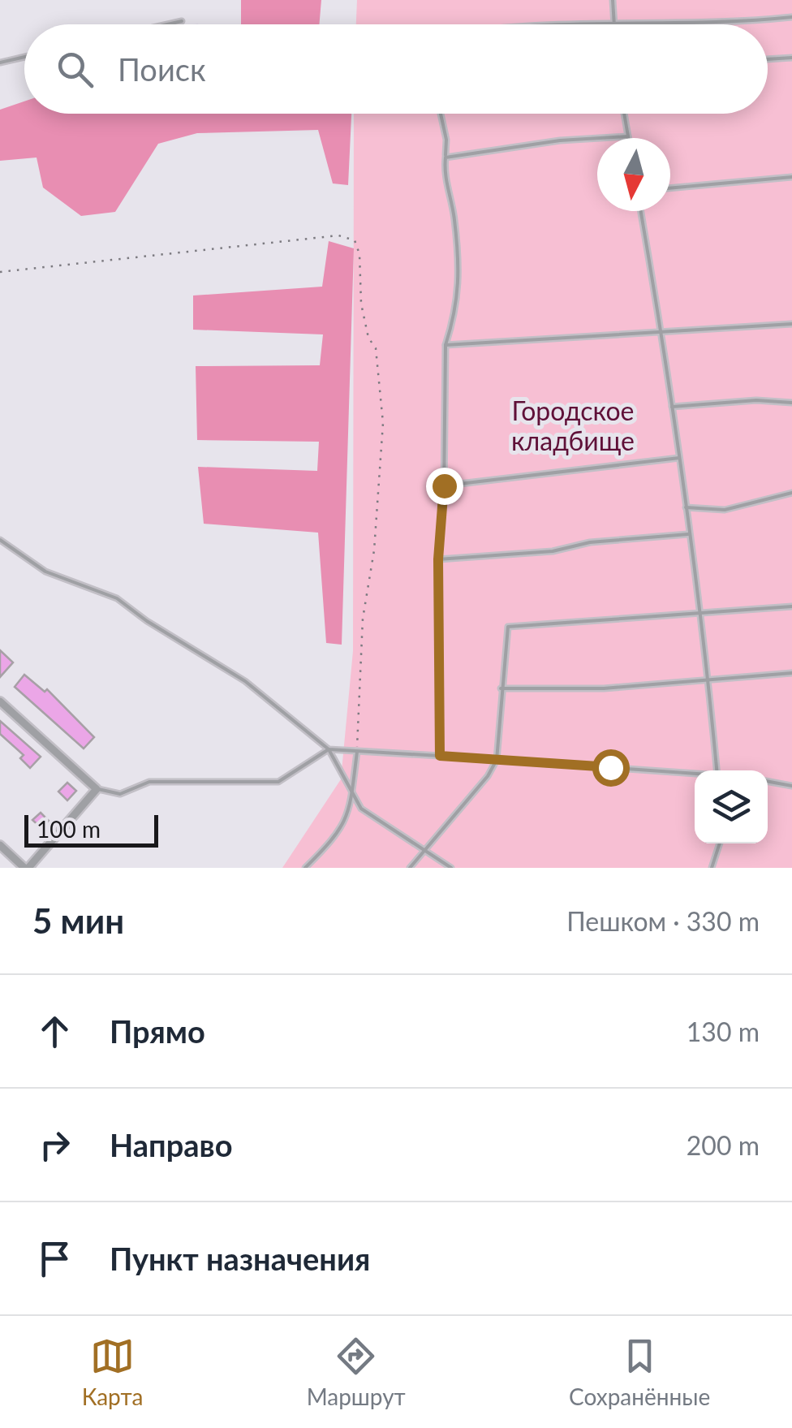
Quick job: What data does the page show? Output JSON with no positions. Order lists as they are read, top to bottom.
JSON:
{
  "parks": ["Городское кладбище"],
  "scale_bar": "100 m",
  "north": "bottom",
  "page": {
    "search": "Поиск",
    "scale": "100 m",
    "heading": ["5 мин", "Пешком · 330 m"],
    "list": [
      ["Прямо", "130 m"],
      ["Направо", "200 m"],
      "Пункт назначения"
    ],
    "nav": ["Карта", "Маршрут", "Сохранённые"]
  }
}
